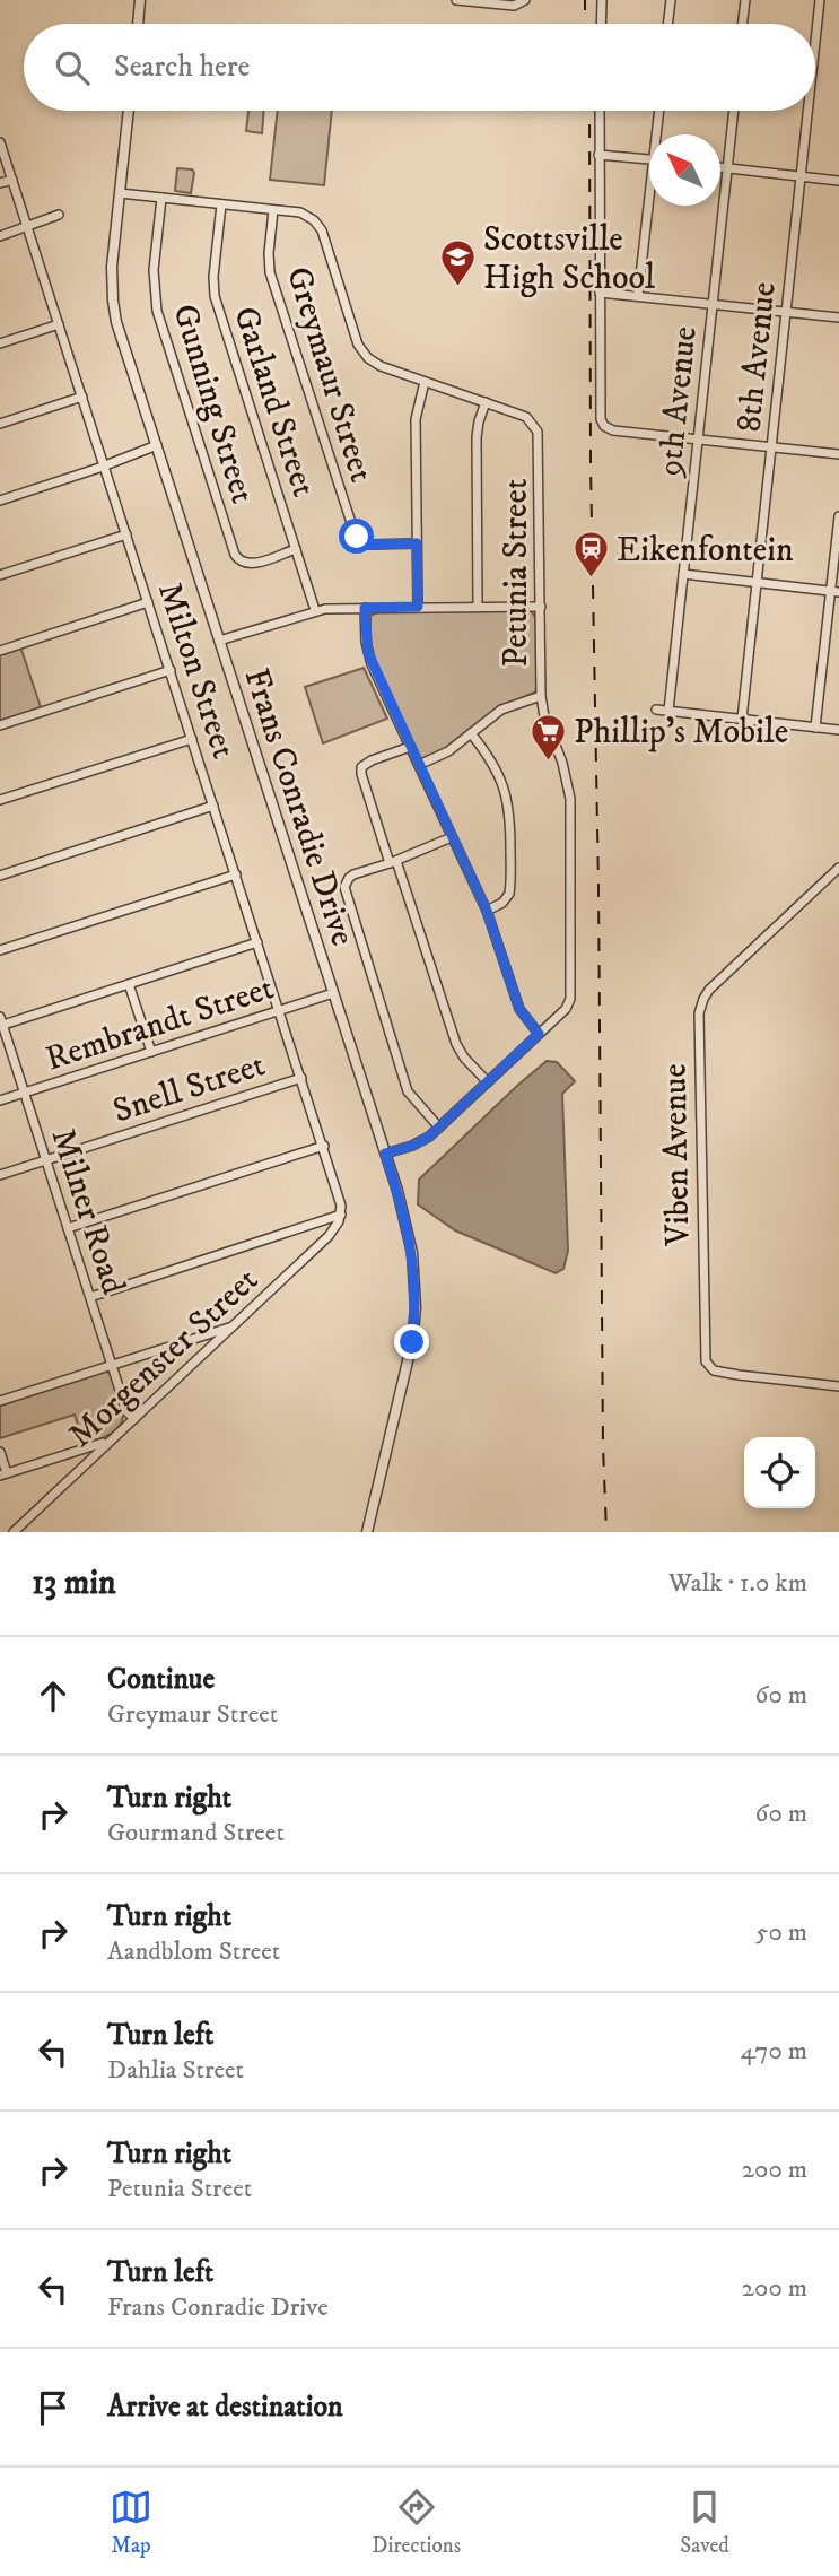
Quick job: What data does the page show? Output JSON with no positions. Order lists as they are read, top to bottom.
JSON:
{
  "streets": {
    "street": [
      "8th Avenue",
      "Greymaur Street",
      "Garland Street",
      "9th Avenue",
      "Gunning Street",
      "Petunia Street",
      "Milton Street",
      "Frans Conradie Drive",
      "Rembrandt Street",
      "Snell Street",
      "Viben Avenue",
      "Milner Road",
      "Morgenster Street"
    ]
  },
  "crossings": [
    ["Greymaur Street", "Petunia Street"],
    ["Garland Street", "Gunning Street"],
    ["Garland Street", "Petunia Street"],
    ["Gunning Street", "Petunia Street"],
    ["Petunia Street", "Frans Conradie Drive"],
    ["Milton Street", "Rembrandt Street"],
    ["Milton Street", "Snell Street"],
    ["Milton Street", "Morgenster Street"],
    ["Frans Conradie Drive", "Rembrandt Street"],
    ["Rembrandt Street", "Milner Road"],
    ["Snell Street", "Milner Road"],
    ["Milner Road", "Morgenster Street"]
  ],
  "places": {
    "school or university": ["Scottsville High School"],
    "station": ["Eikenfontein"],
    "supermarket": ["Phillip's Mobile"]
  },
  "north": "top left",
  "page": {
    "search": "Search here",
    "heading": ["13 min", "Walk · 1.0 km"],
    "list": [
      ["Continue", "Greymaur Street", "60 m"],
      ["Turn right", "Gourmand Street", "60 m"],
      ["Turn right", "Aandblom Street", "50 m"],
      ["Turn left", "Dahlia Street", "470 m"],
      ["Turn right", "Petunia Street", "200 m"],
      ["Turn left", "Frans Conradie Drive", "200 m"],
      "Arrive at destination"
    ],
    "nav": ["Map", "Directions", "Saved"]
  }
}
